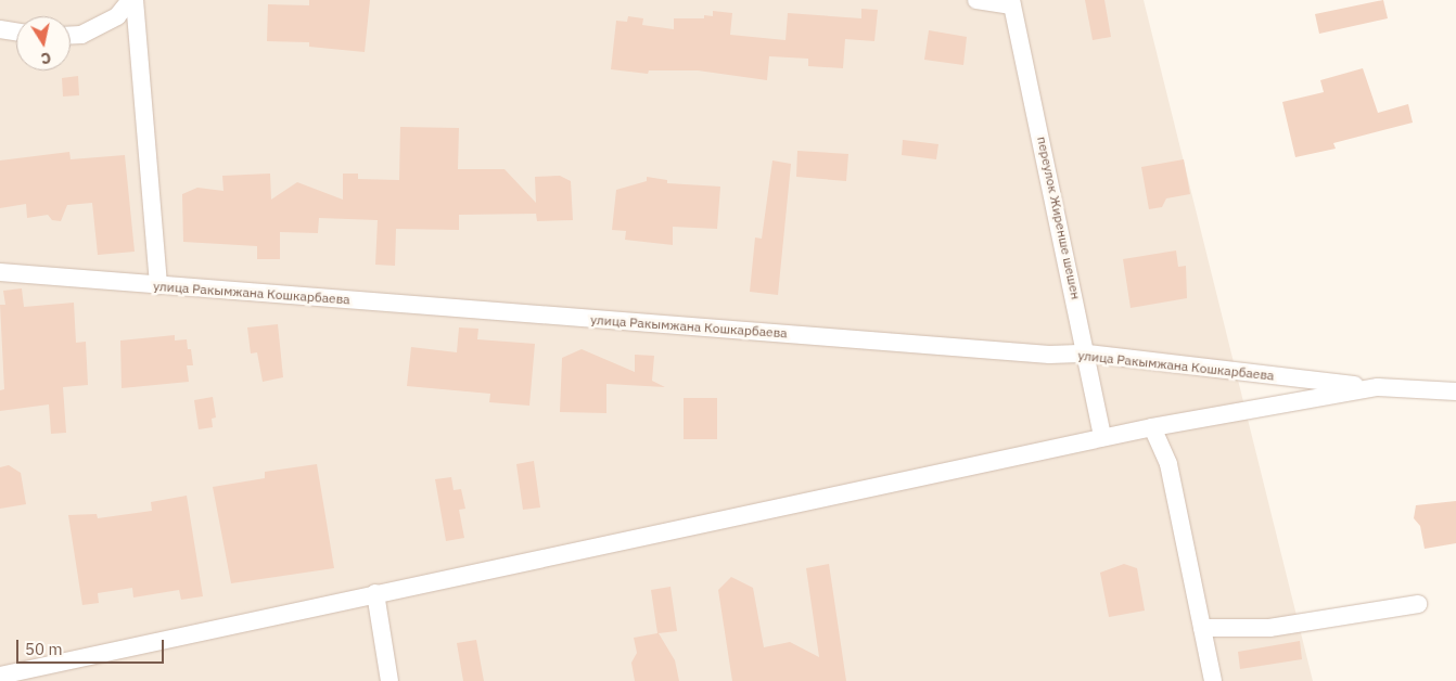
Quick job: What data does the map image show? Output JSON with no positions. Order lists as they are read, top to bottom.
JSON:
{
  "streets": {
    "street": ["переулок Жиренше шешен", "улица Ракымжана Кошкарбаева"]
  },
  "crossings": [
    ["переулок Жиренше шешен", "улица Ракымжана Кошкарбаева"]
  ],
  "scale_bar": "50 m",
  "north": "bottom"
}
